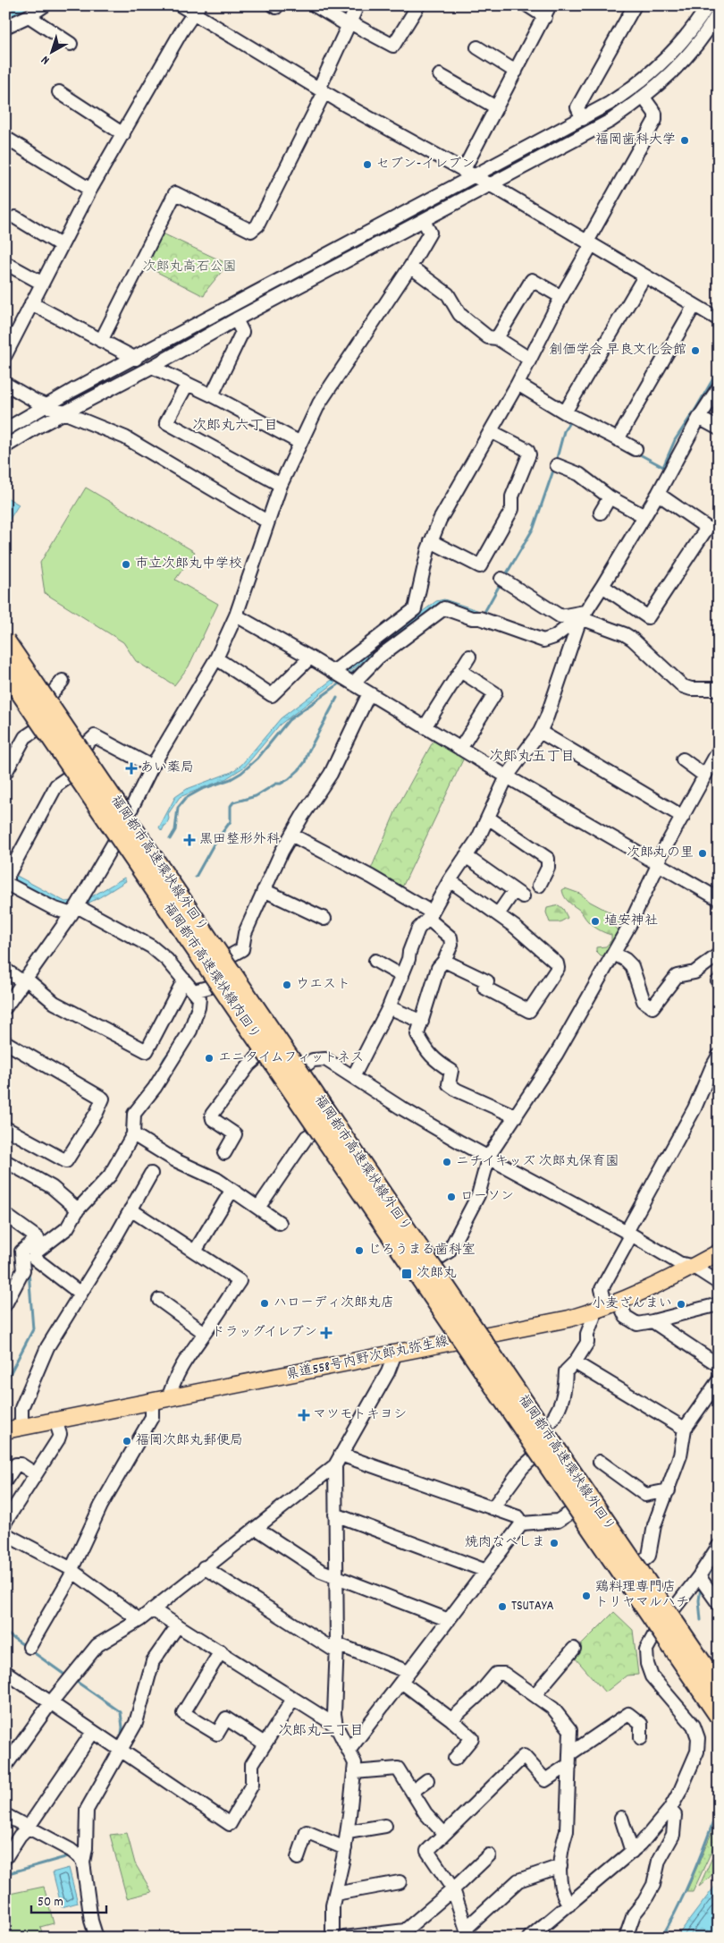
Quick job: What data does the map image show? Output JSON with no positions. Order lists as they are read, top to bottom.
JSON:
{
  "streets": {
    "highway": ["福岡都市高速環状線外回り", "福岡都市高速環状線内回り"],
    "main road": ["県道558号内野次郎丸弥生線"]
  },
  "districts": ["次郎丸六丁目", "次郎丸五丁目", "次郎丸二丁目"],
  "parks": ["次郎丸高石公園"],
  "places": {
    "other": [
      "福岡歯科大学",
      "セブン-イレブン",
      "創価学会 早良文化会館",
      "市立次郎丸中学校",
      "次郎丸の里",
      "埴安神社",
      "ウエスト",
      "エニタイムフィットネス",
      "ニチイキッズ 次郎丸保育園",
      "ローソン",
      "じろうまる歯科室",
      "ハローディ次郎丸店",
      "小麦ざんまい",
      "福岡次郎丸郵便局",
      "焼肉なべしま",
      "鶏料理専門店 トリヤマルハチ",
      "TSUTAYA"
    ],
    "health": [
      "あい薬局",
      "黒田整形外科",
      "ドラッグイレブン",
      "マツモトキヨシ"
    ],
    "transit": ["次郎丸"]
  },
  "scale_bar": "50 m",
  "north": "bottom left"
}
